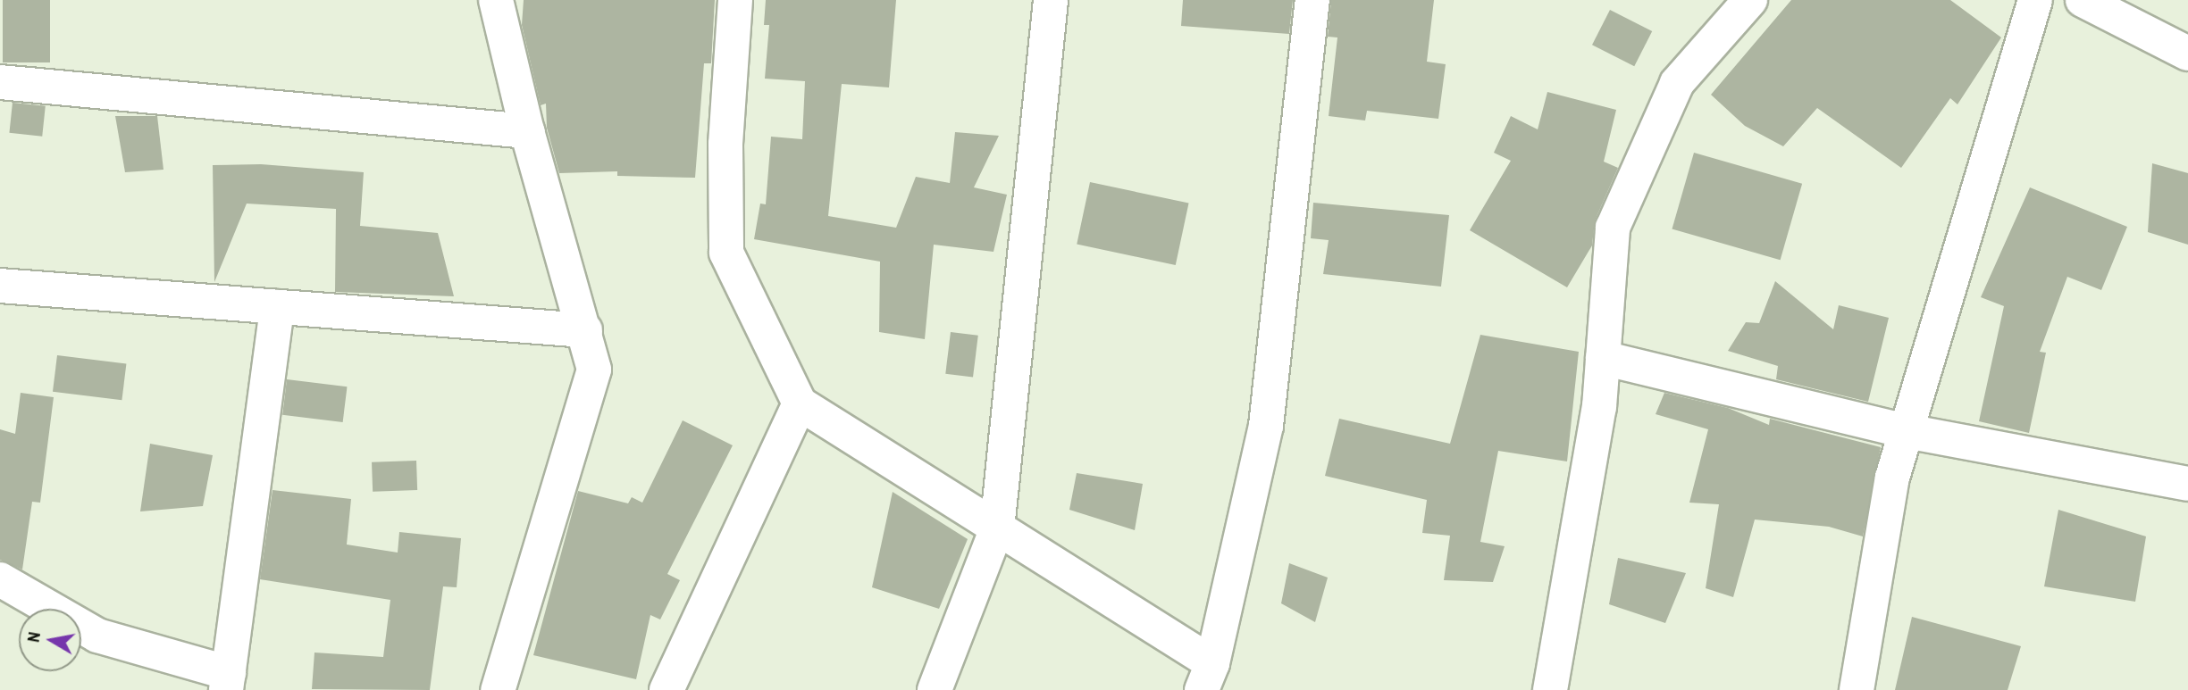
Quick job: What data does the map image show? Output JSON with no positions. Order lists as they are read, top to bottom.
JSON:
{
  "north": "left"
}
